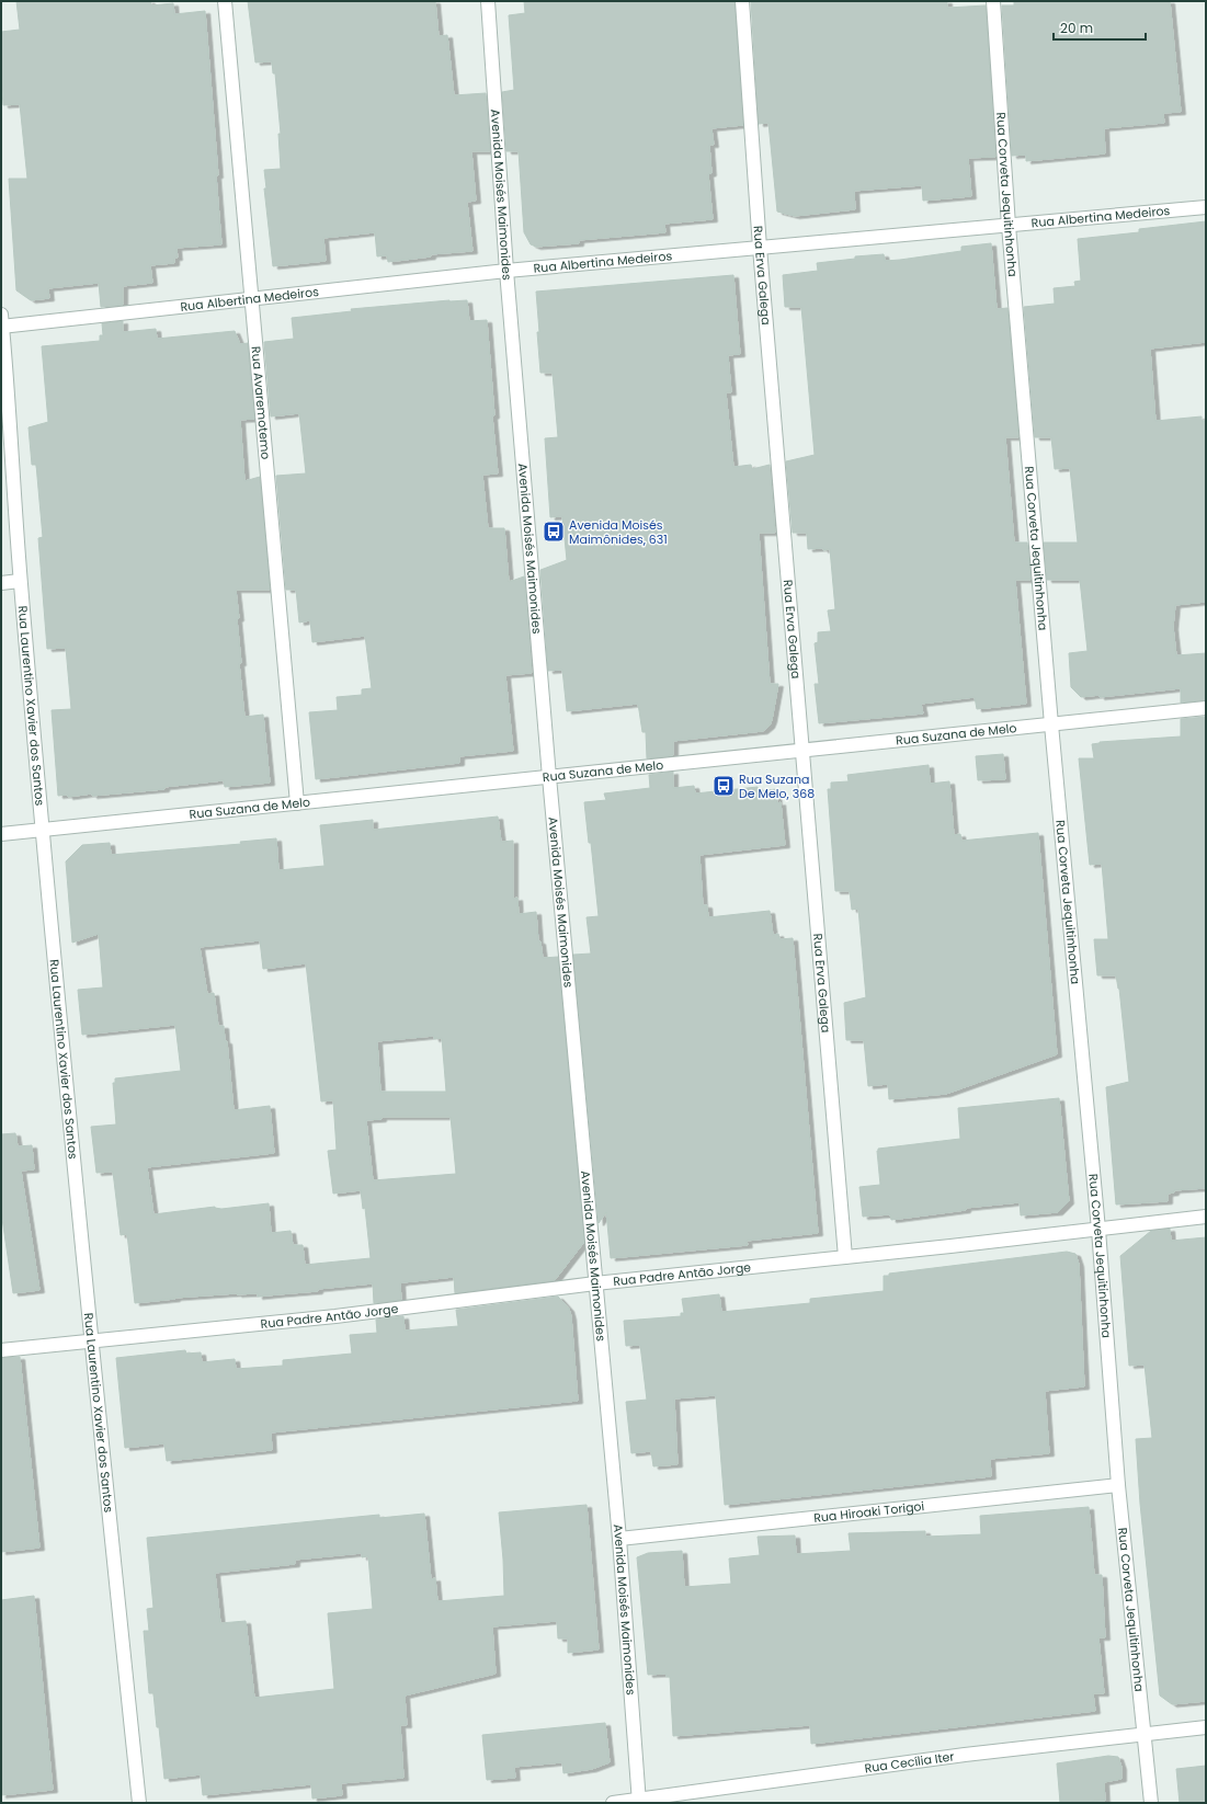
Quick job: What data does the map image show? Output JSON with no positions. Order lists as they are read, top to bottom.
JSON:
{
  "streets": {
    "street": [
      "Avenida Moisés Maimonides",
      "Rua Corveta Jequitinhonha",
      "Rua Albertina Medeiros",
      "Rua Erva Galega",
      "Rua Avaremotemo",
      "Rua Laurentino Xavier dos Santos",
      "Rua Suzana de Melo",
      "Rua Padre Antão Jorge",
      "Rua Hiroaki Torigoi",
      "Rua Cecília Iter"
    ]
  },
  "crossings": [
    ["Avenida Moisés Maimonides", "Rua Albertina Medeiros"],
    ["Avenida Moisés Maimonides", "Rua Suzana de Melo"],
    ["Avenida Moisés Maimonides", "Rua Padre Antão Jorge"],
    ["Avenida Moisés Maimonides", "Rua Hiroaki Torigoi"],
    ["Avenida Moisés Maimonides", "Rua Cecília Iter"],
    ["Rua Corveta Jequitinhonha", "Rua Albertina Medeiros"],
    ["Rua Corveta Jequitinhonha", "Rua Suzana de Melo"],
    ["Rua Corveta Jequitinhonha", "Rua Padre Antão Jorge"],
    ["Rua Corveta Jequitinhonha", "Rua Hiroaki Torigoi"],
    ["Rua Corveta Jequitinhonha", "Rua Cecília Iter"],
    ["Rua Albertina Medeiros", "Rua Erva Galega"],
    ["Rua Albertina Medeiros", "Rua Avaremotemo"],
    ["Rua Albertina Medeiros", "Rua Laurentino Xavier dos Santos"],
    ["Rua Erva Galega", "Rua Suzana de Melo"],
    ["Rua Erva Galega", "Rua Padre Antão Jorge"],
    ["Rua Avaremotemo", "Rua Suzana de Melo"],
    ["Rua Laurentino Xavier dos Santos", "Rua Suzana de Melo"],
    ["Rua Laurentino Xavier dos Santos", "Rua Padre Antão Jorge"]
  ],
  "places": {
    "bus stop": ["Avenida Moisés Maimônides, 631", "Rua Suzana De Melo, 368"]
  },
  "scale_bar": "20 m"
}
